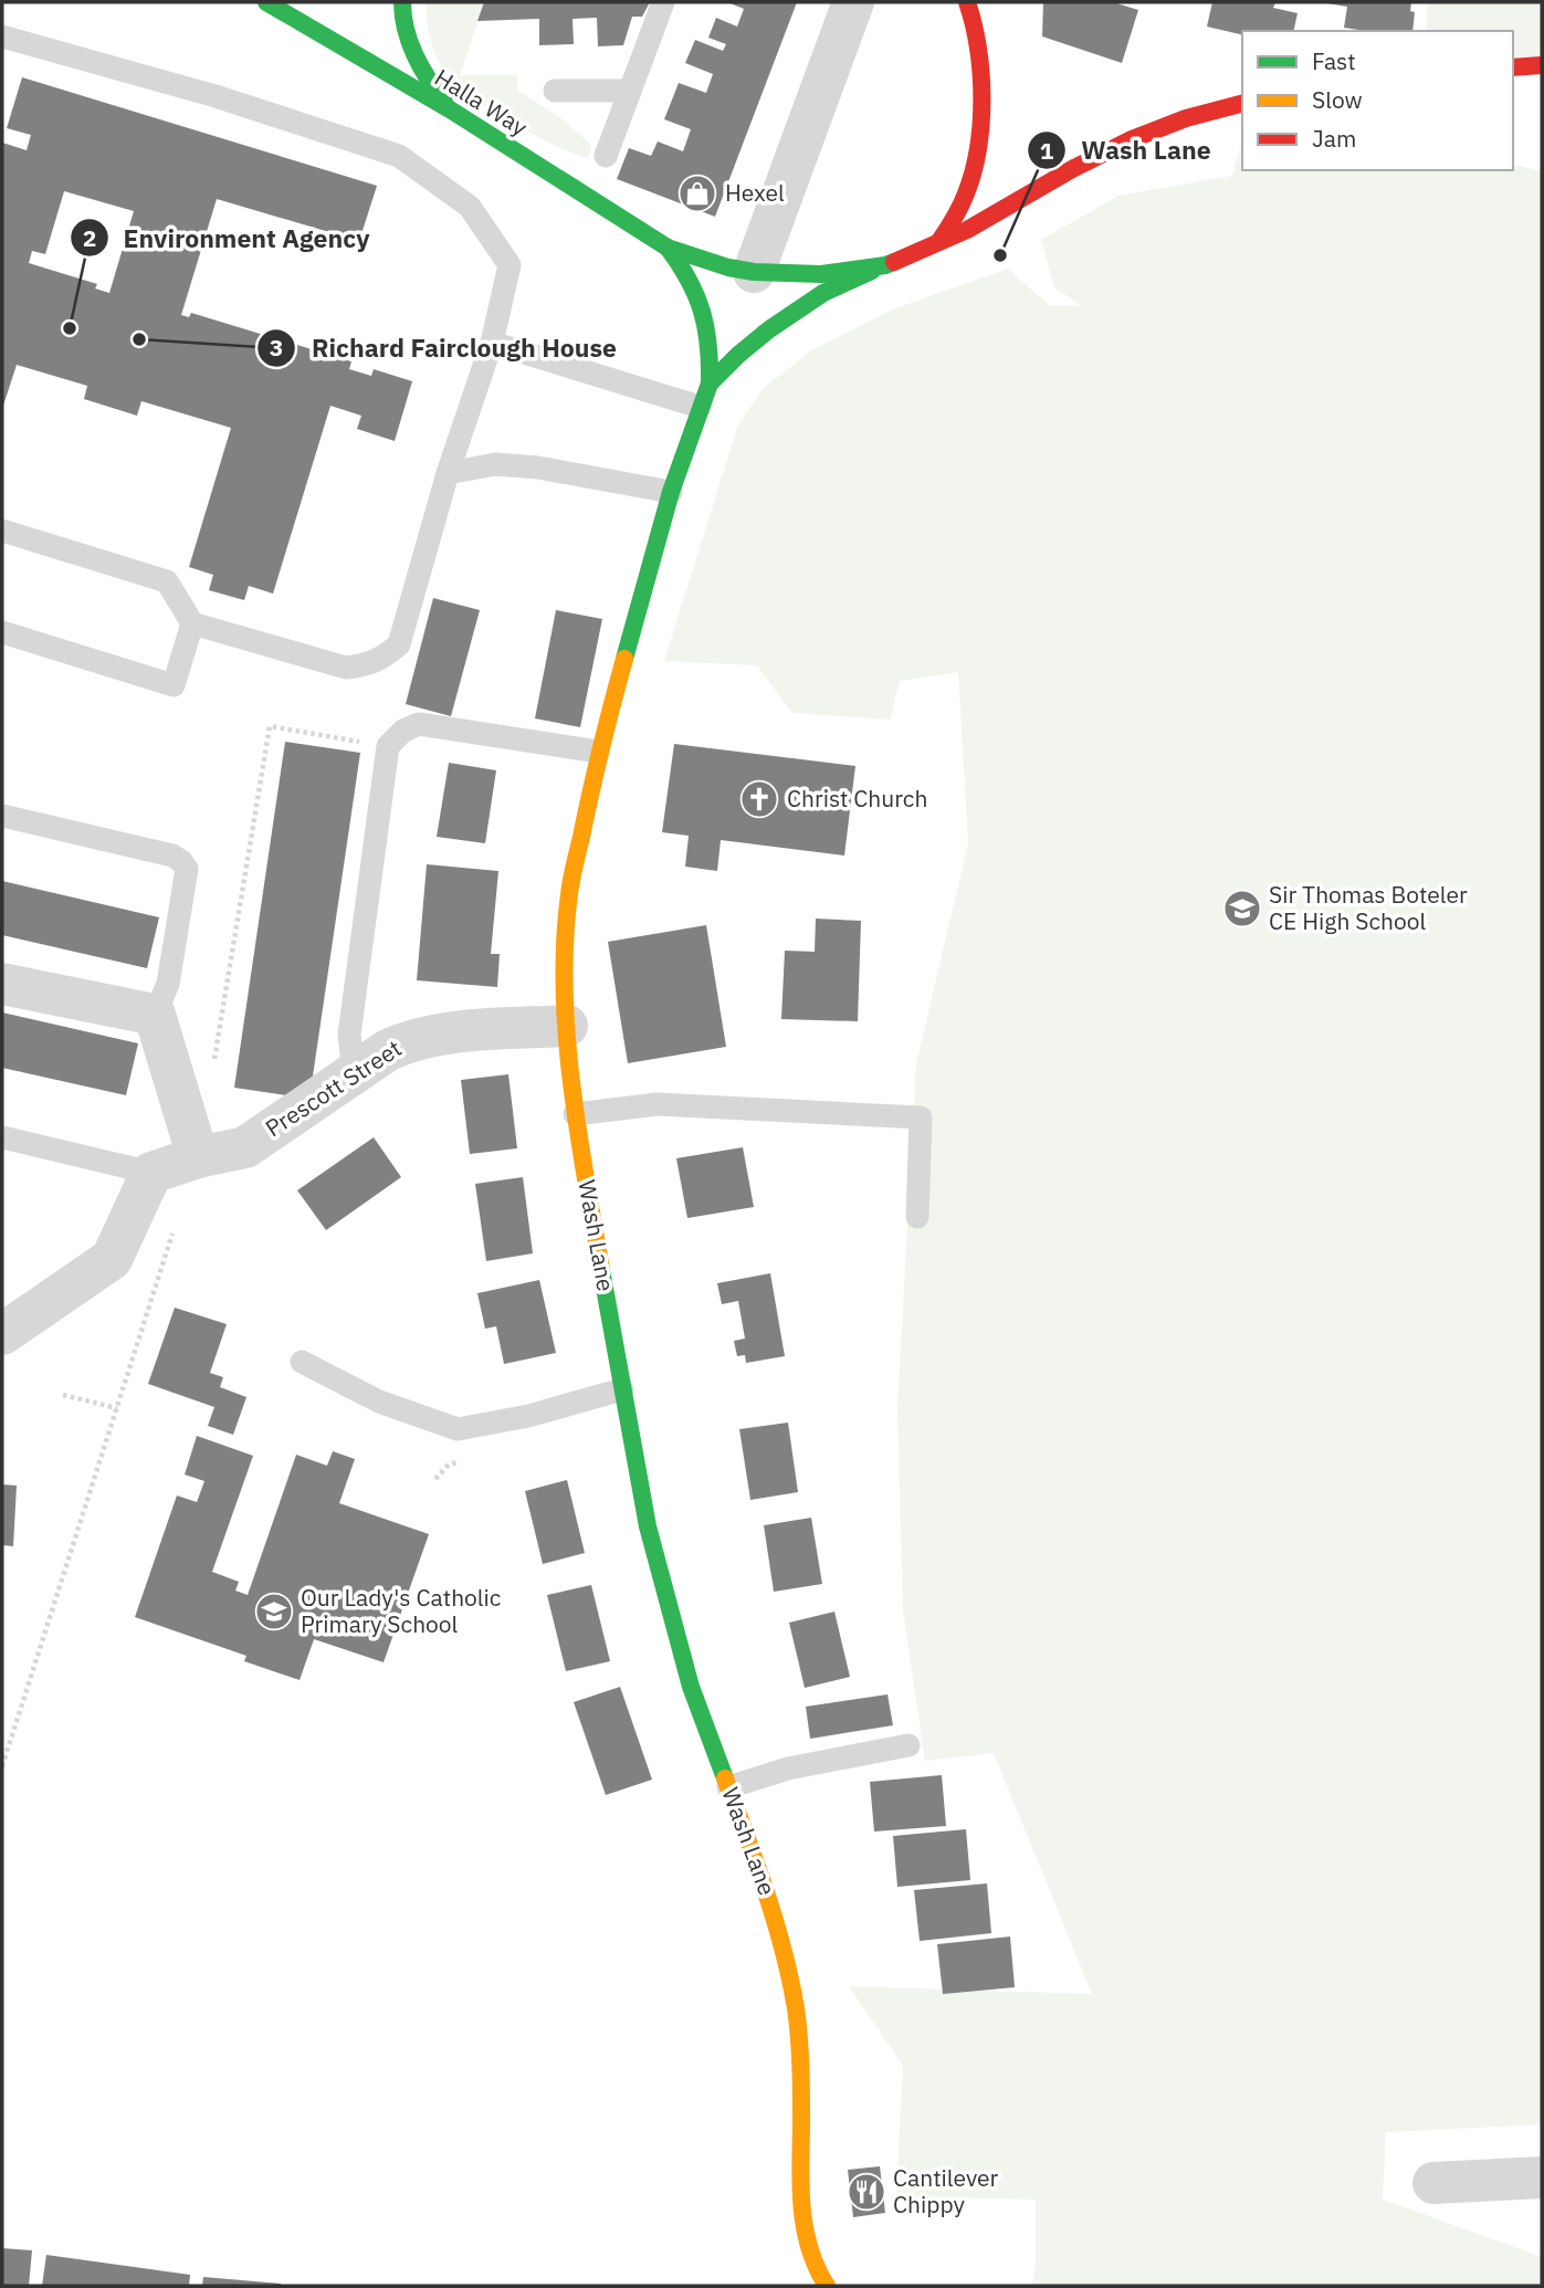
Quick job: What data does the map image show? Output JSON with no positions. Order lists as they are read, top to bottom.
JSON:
{
  "streets": {
    "main road": ["Halla Way", "Wash Lane"],
    "street": ["Prescott Street"]
  },
  "crossings": [
    ["Halla Way", "Wash Lane"],
    ["Prescott Street", "Wash Lane"]
  ],
  "places": {
    "shop": ["Hexel"],
    "other": ["Wash Lane", "Environment Agency", "Richard Fairclough House"],
    "church": ["Christ Church"],
    "school or university": ["Sir Thomas Boteler CE High School", "Our Lady's Catholic Primary School"],
    "restaurant": ["Cantilever Chippy"]
  },
  "legend": ["Fast", "Slow", "Jam"]
}
